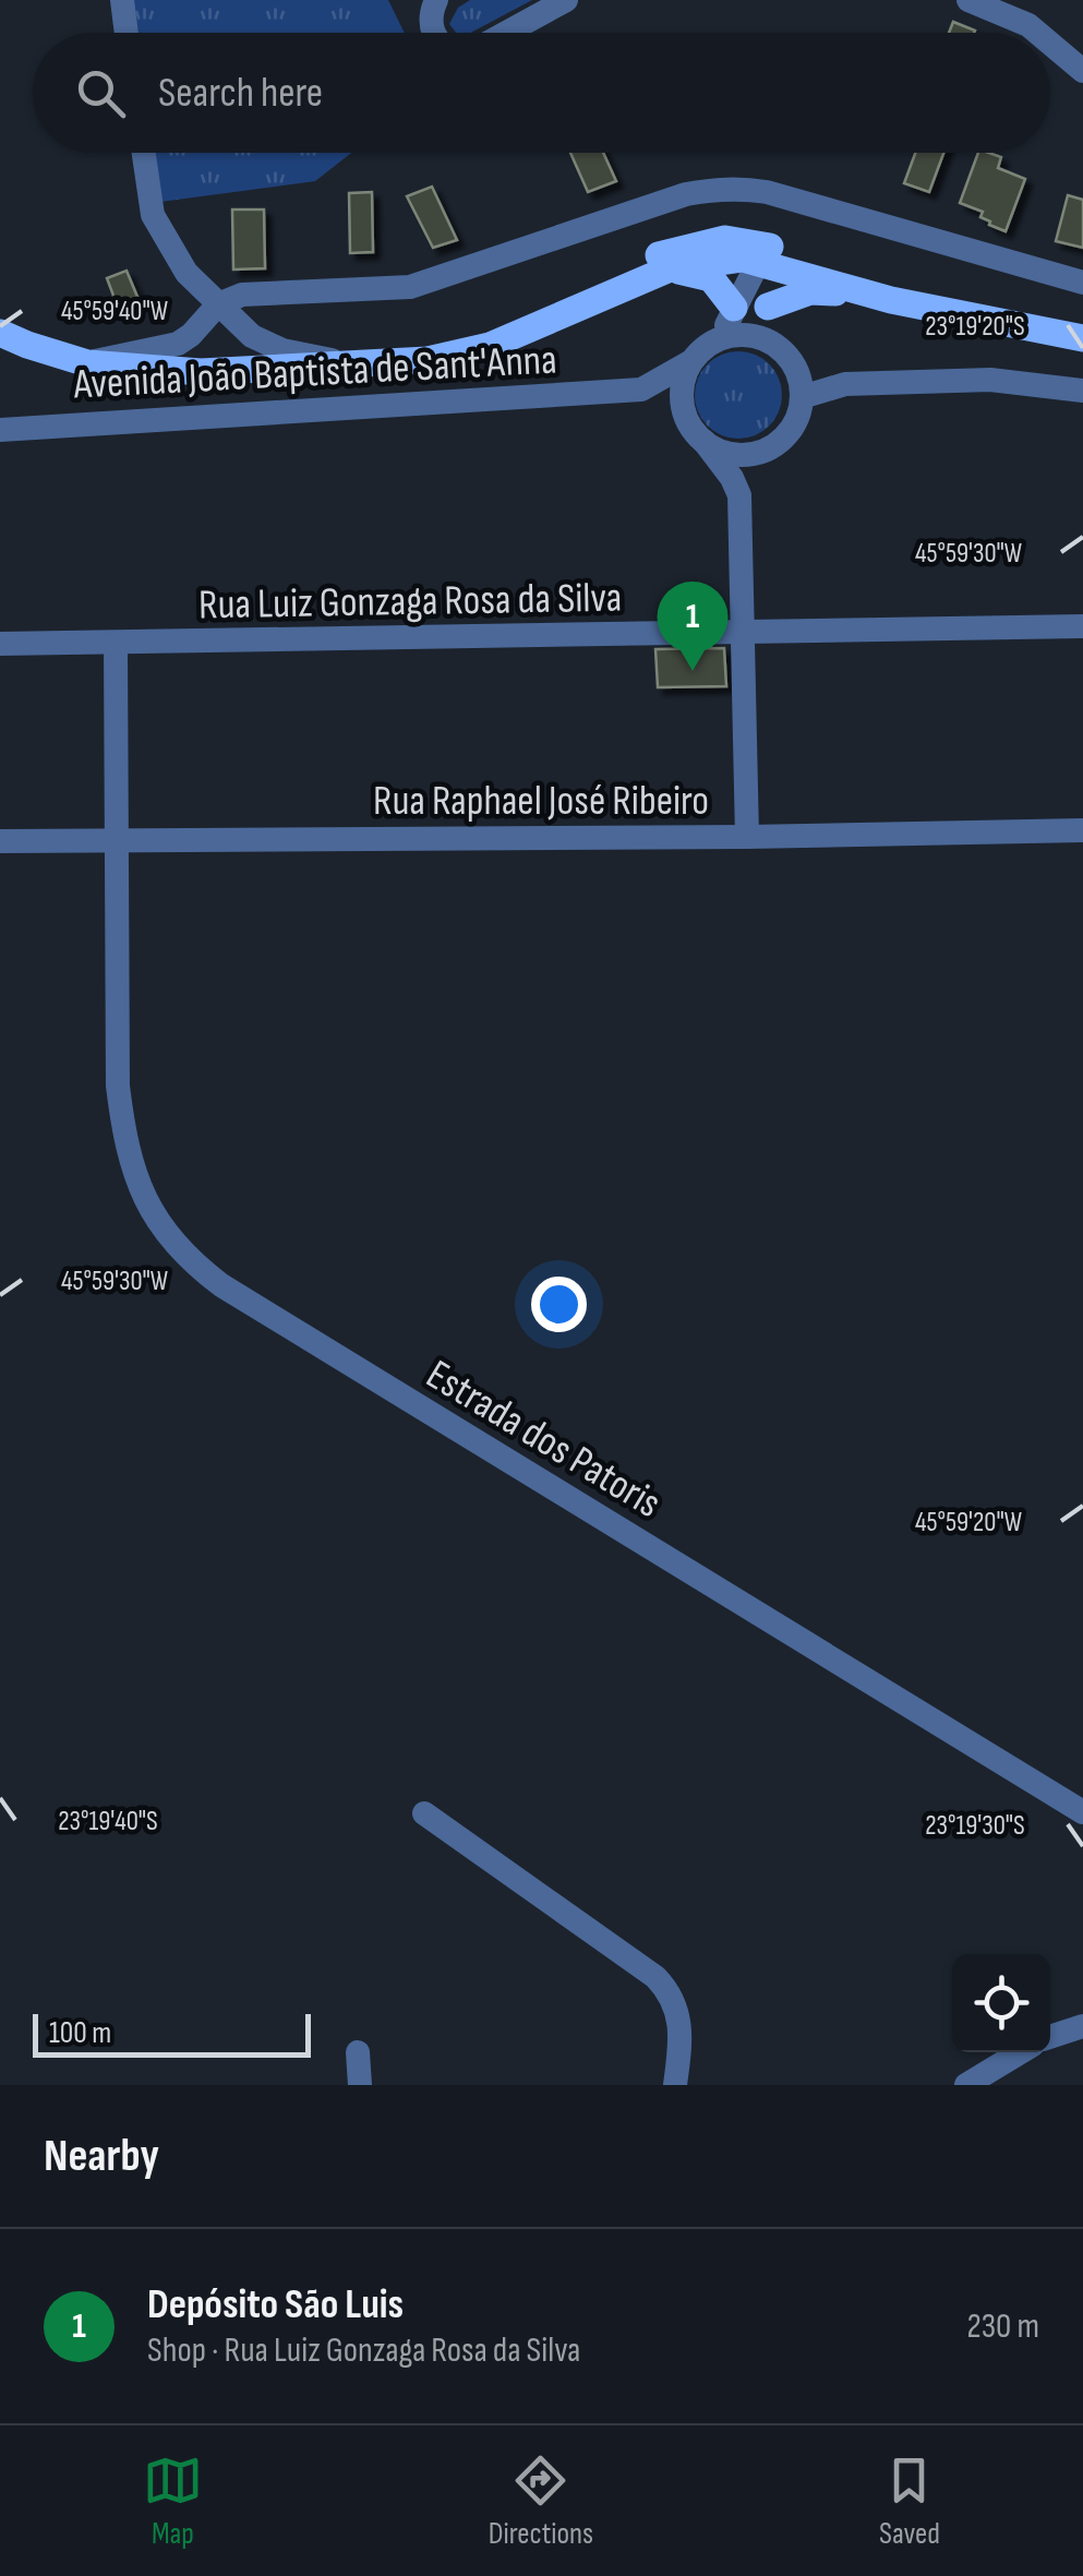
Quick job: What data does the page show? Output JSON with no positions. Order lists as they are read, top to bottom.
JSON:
{
  "streets": {
    "street": [
      "Avenida João Baptista de Sant'Anna",
      "Rua Luiz Gonzaga Rosa da Silva",
      "Rua Raphael José Ribeiro",
      "Estrada dos Patoris"
    ]
  },
  "crossings": [
    ["Rua Luiz Gonzaga Rosa da Silva", "Estrada dos Patoris"],
    ["Rua Raphael José Ribeiro", "Estrada dos Patoris"]
  ],
  "scale_bar": "100 m",
  "page": {
    "search": "Search here",
    "pins": "1",
    "scale": "100 m",
    "heading": "Nearby",
    "list": [
      {
        "mark": "1",
        "name": "Depósito São Luis",
        "note": "Shop · Rua Luiz Gonzaga Rosa da Silva",
        "value": "230 m"
      }
    ],
    "nav": ["Map", "Directions", "Saved"]
  },
  "coordinates": [
    "45°59'40\"W",
    "23°19'20\"S",
    "45°59'30\"W",
    "45°59'20\"W",
    "23°19'40\"S",
    "23°19'30\"S"
  ]
}
